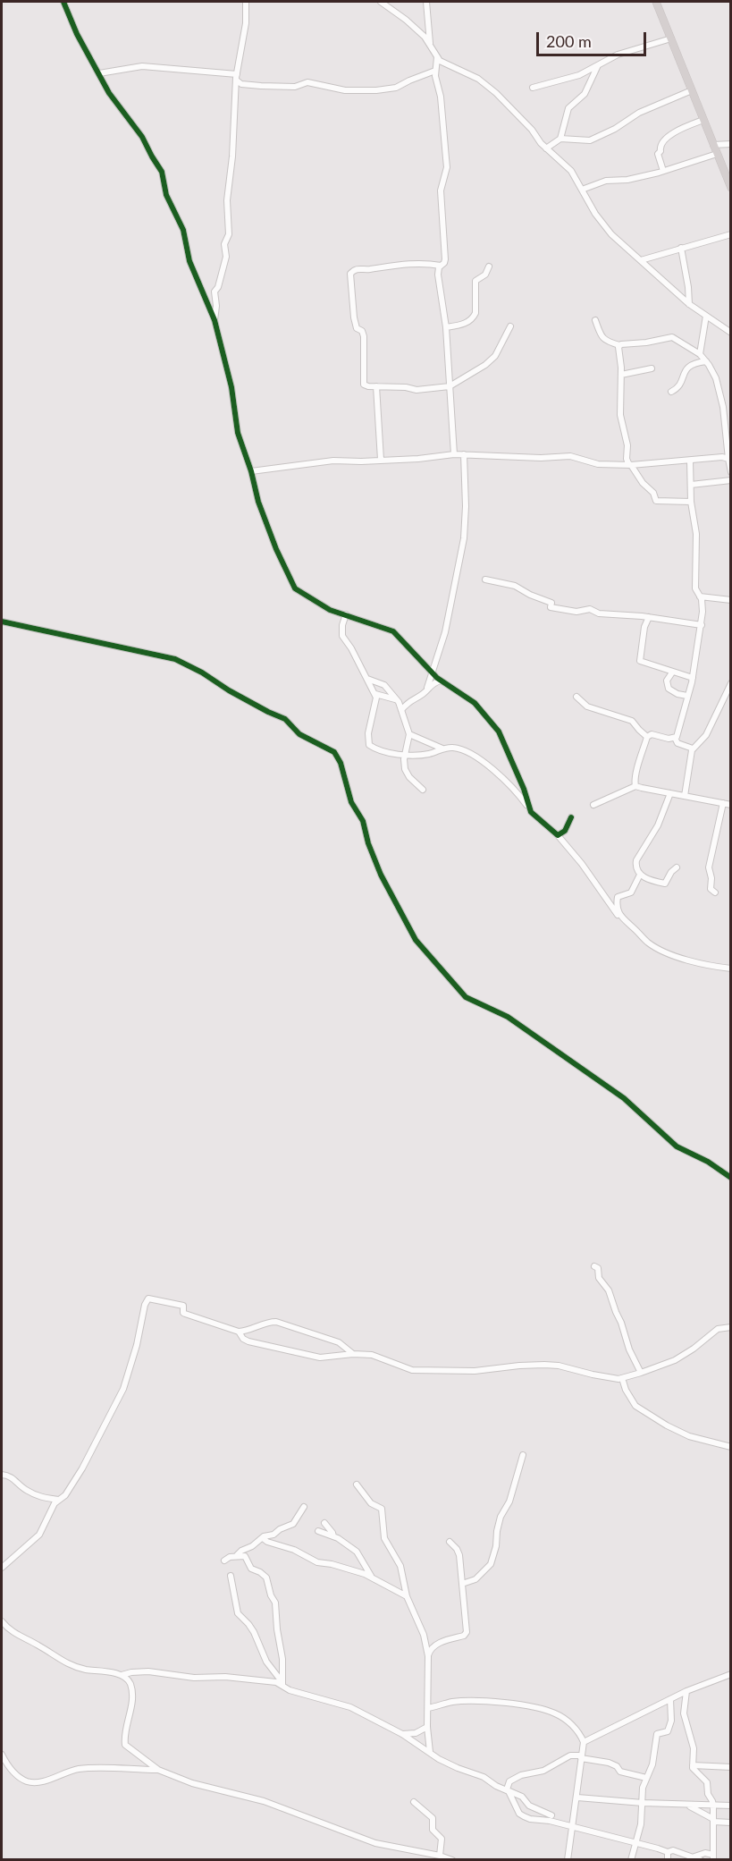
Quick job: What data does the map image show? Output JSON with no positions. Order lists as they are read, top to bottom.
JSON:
{
  "scale_bar": "200 m"
}
